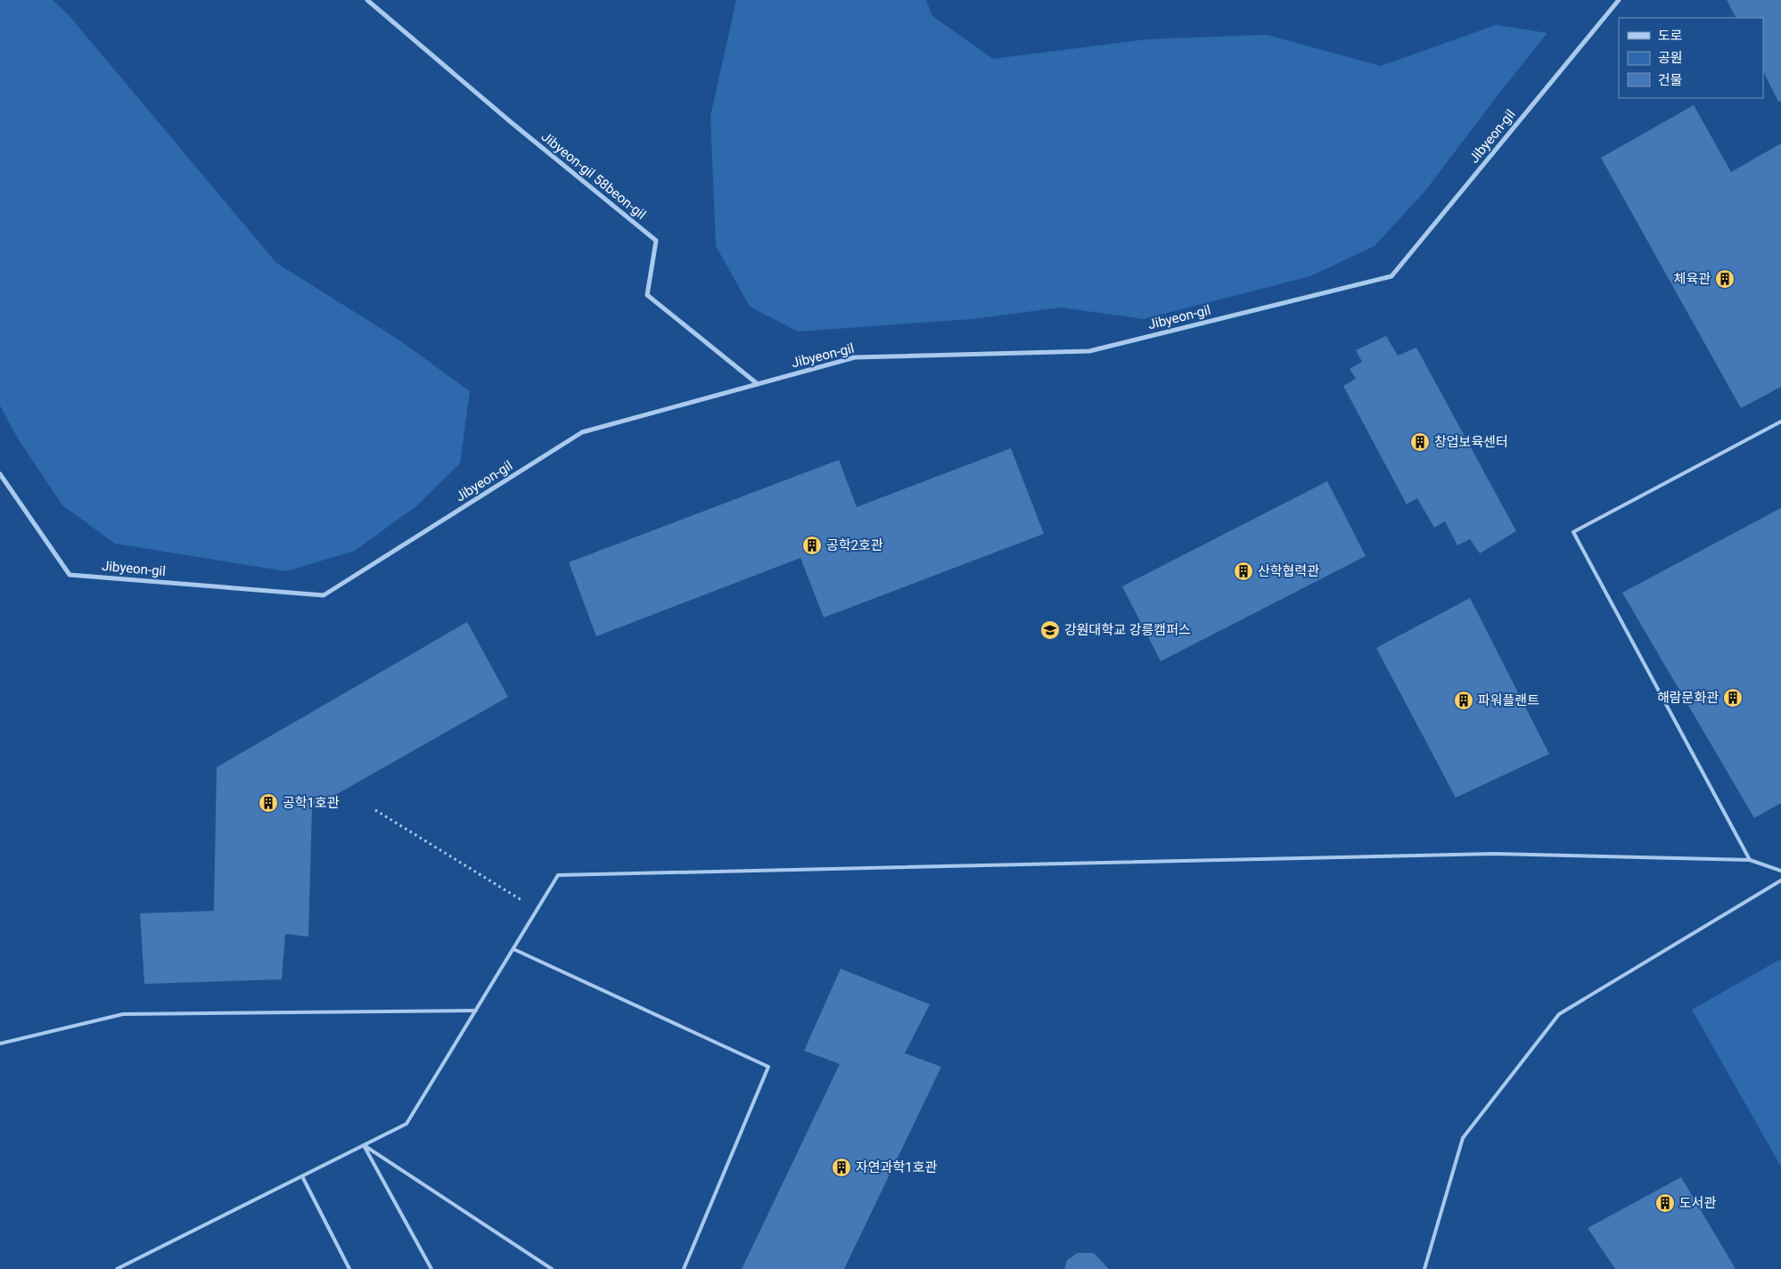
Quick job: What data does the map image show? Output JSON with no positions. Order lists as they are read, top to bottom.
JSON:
{
  "streets": {
    "street": ["Jibyeon-gil", "Jibyeon-gil 58beon-gil"]
  },
  "crossings": [
    ["Jibyeon-gil", "Jibyeon-gil 58beon-gil"]
  ],
  "places": {
    "building": [
      "체육관",
      "창업보육센터",
      "공학2호관",
      "산학협력관",
      "해람문화관",
      "파워플랜트",
      "공학1호관",
      "자연과학1호관",
      "도서관"
    ],
    "school or university": ["강원대학교 강릉캠퍼스"]
  },
  "legend": ["도로", "공원", "건물"]
}
